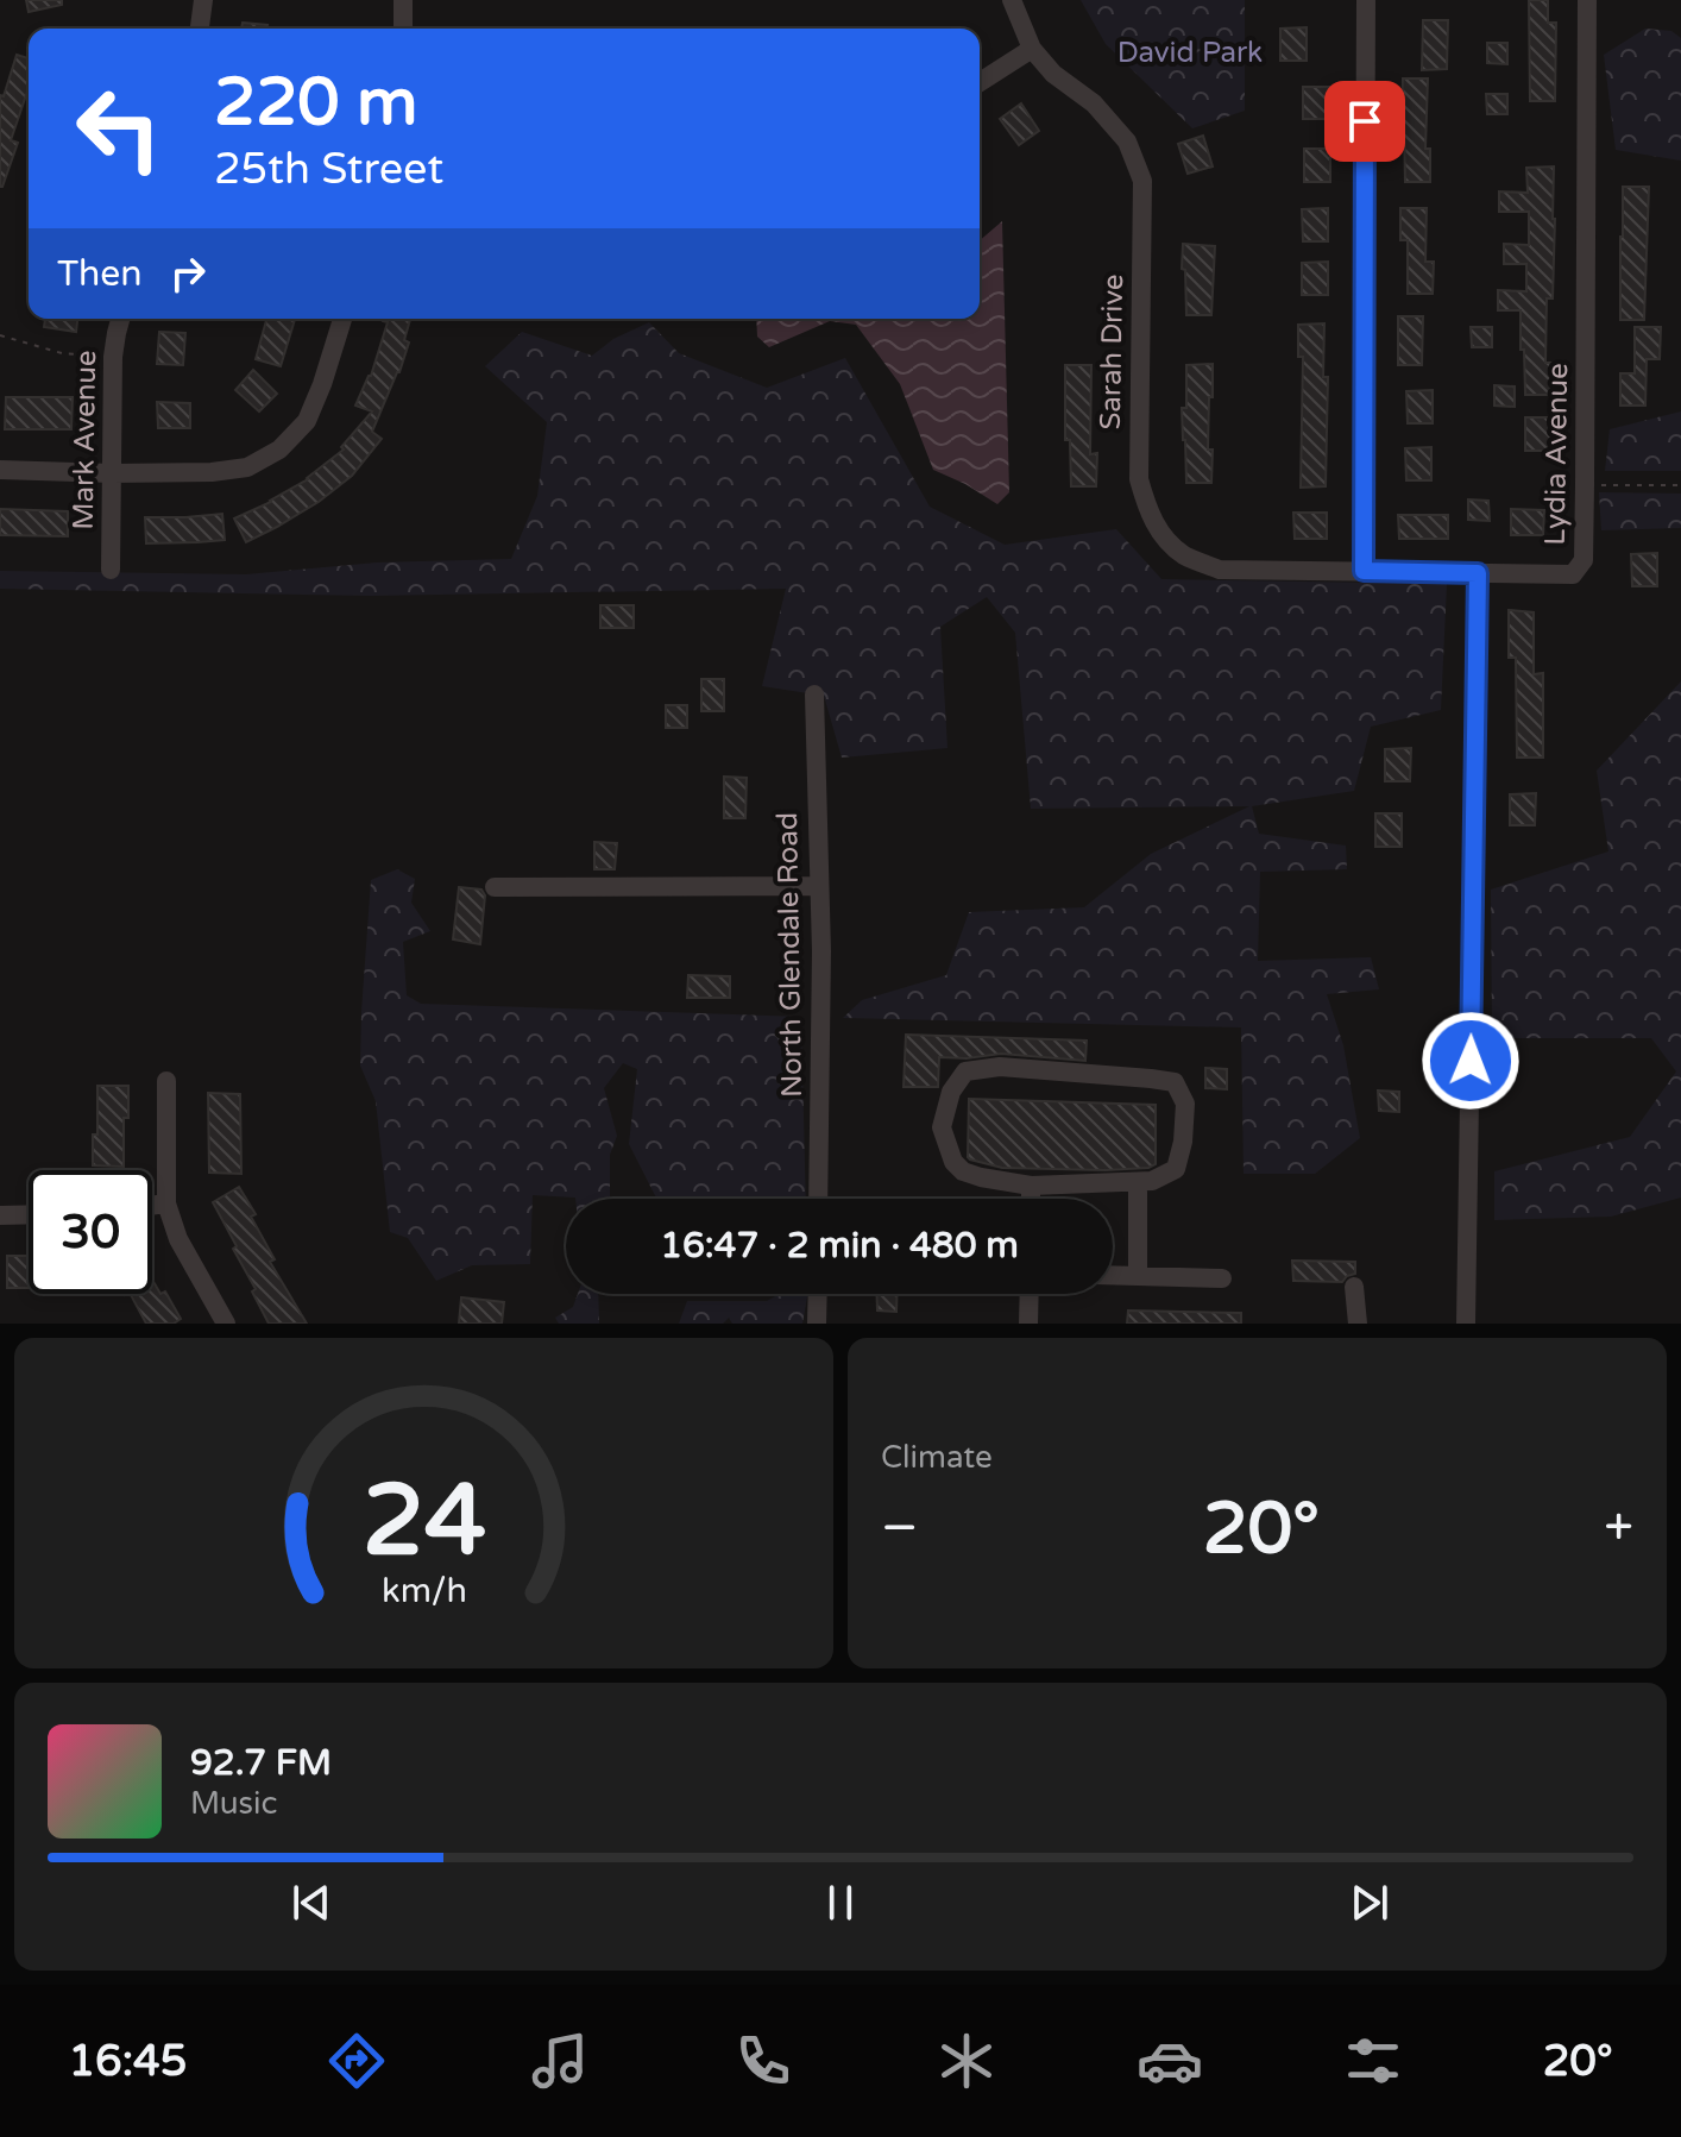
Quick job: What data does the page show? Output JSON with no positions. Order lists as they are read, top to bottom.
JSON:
{
  "streets": {
    "street": [
      "Sarah Drive",
      "Mark Avenue",
      "Lydia Avenue",
      "North Glendale Road"
    ]
  },
  "crossings": [
    ["Sarah Drive", "Lydia Avenue"]
  ],
  "parks": ["David Park"],
  "page": {
    "turn": ["220 m", "25th Street"],
    "then": "Then",
    "limit": "30",
    "trip": "16:47 · 2 min · 480 m",
    "tile": "Climate",
    "heat": ["−", "20°", "+"],
    "song": ["92.7 FM", "Music"],
    "tabs": ["16:45", "20°"],
    "gauge": ["24", "km/h"]
  }
}
